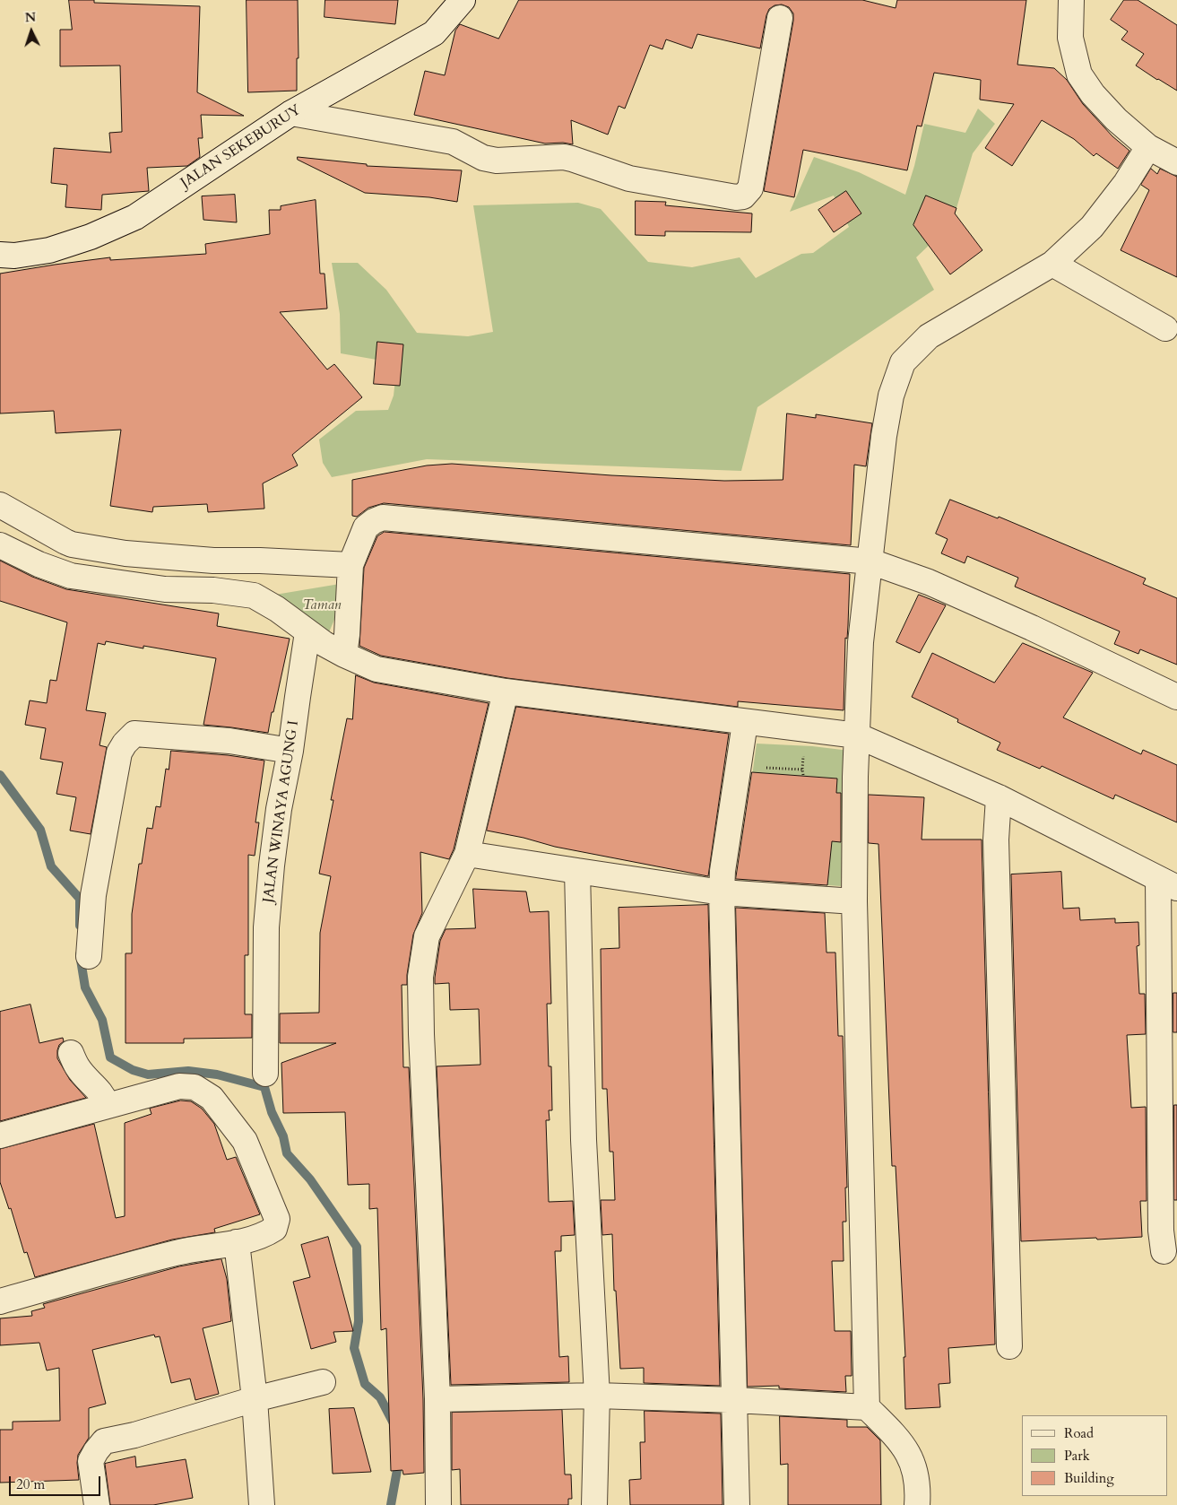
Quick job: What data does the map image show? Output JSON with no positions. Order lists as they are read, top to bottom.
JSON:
{
  "streets": {
    "street": ["JALAN SEKEBURUY", "JALAN WINAYA AGUNG I"]
  },
  "parks": ["Taman"],
  "legend": ["Road", "Park", "Building"],
  "scale_bar": "20 m",
  "north": "top"
}
